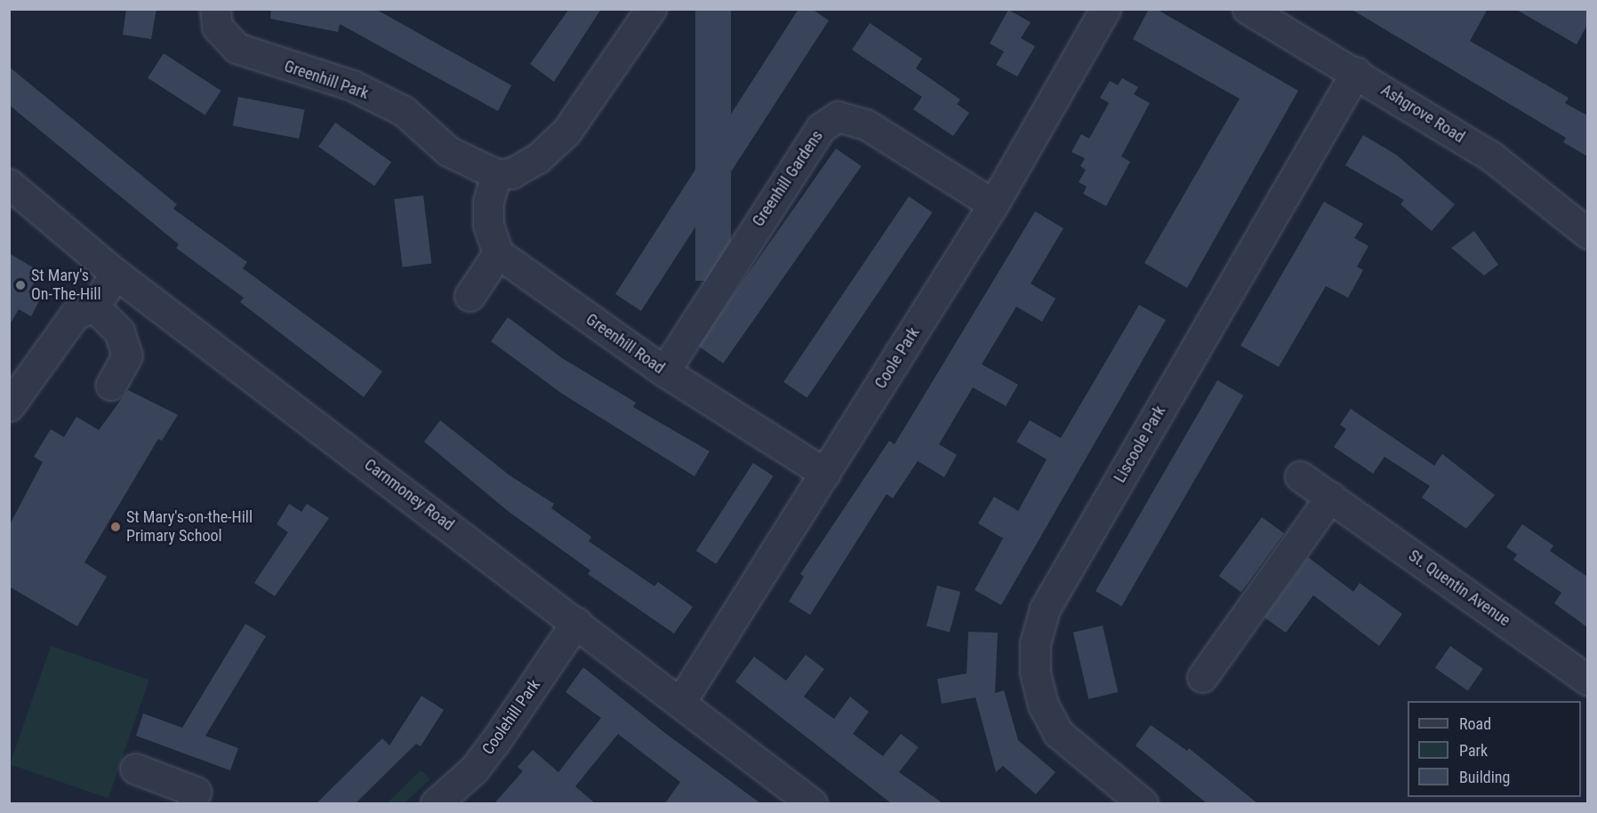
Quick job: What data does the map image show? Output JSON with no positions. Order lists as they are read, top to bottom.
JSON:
{
  "streets": {
    "street": [
      "Greenhill Park",
      "Ashgrove Road",
      "Greenhill Gardens",
      "Greenhill Road",
      "Coole Park",
      "Liscoole Park",
      "Carnmoney Road",
      "St. Quentin Avenue",
      "Coolehill Park"
    ]
  },
  "crossings": [
    ["Ashgrove Road", "Liscoole Park"],
    ["Greenhill Gardens", "Greenhill Road"],
    ["Greenhill Gardens", "Coole Park"],
    ["Greenhill Road", "Coole Park"],
    ["Coole Park", "Carnmoney Road"],
    ["Carnmoney Road", "Coolehill Park"]
  ],
  "places": ["St Mary's On-The-Hill", "St Mary's-on-the-Hill Primary School"],
  "legend": ["Road", "Park", "Building"]
}
